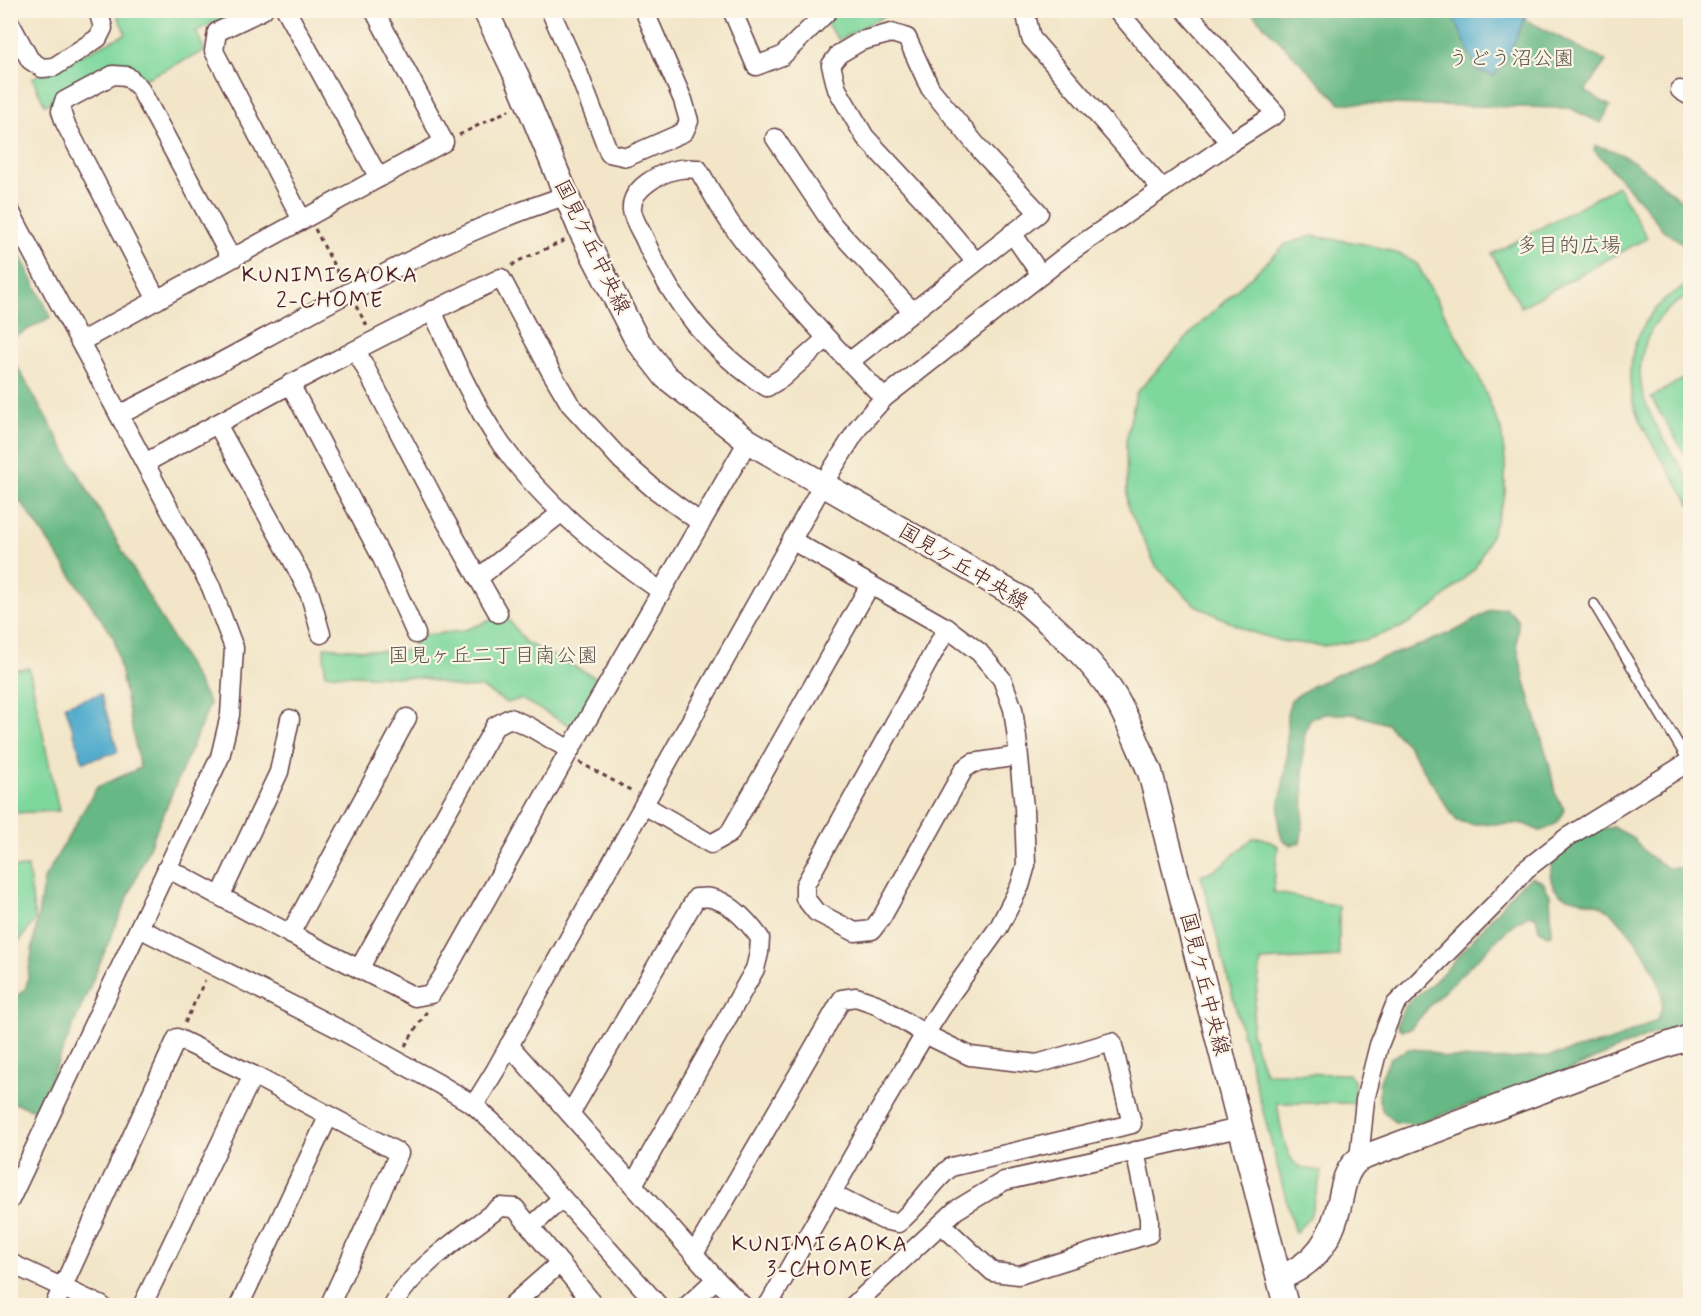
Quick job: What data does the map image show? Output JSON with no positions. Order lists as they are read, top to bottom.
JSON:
{
  "streets": {
    "street": ["国見ケ丘中央線"]
  },
  "districts": ["KUNIMIGAOKA 2-CHOME", "KUNIMIGAOKA 3-CHOME"],
  "parks": ["うどう沼公園", "多目的広場", "国見ヶ丘二丁目南公園"]
}
